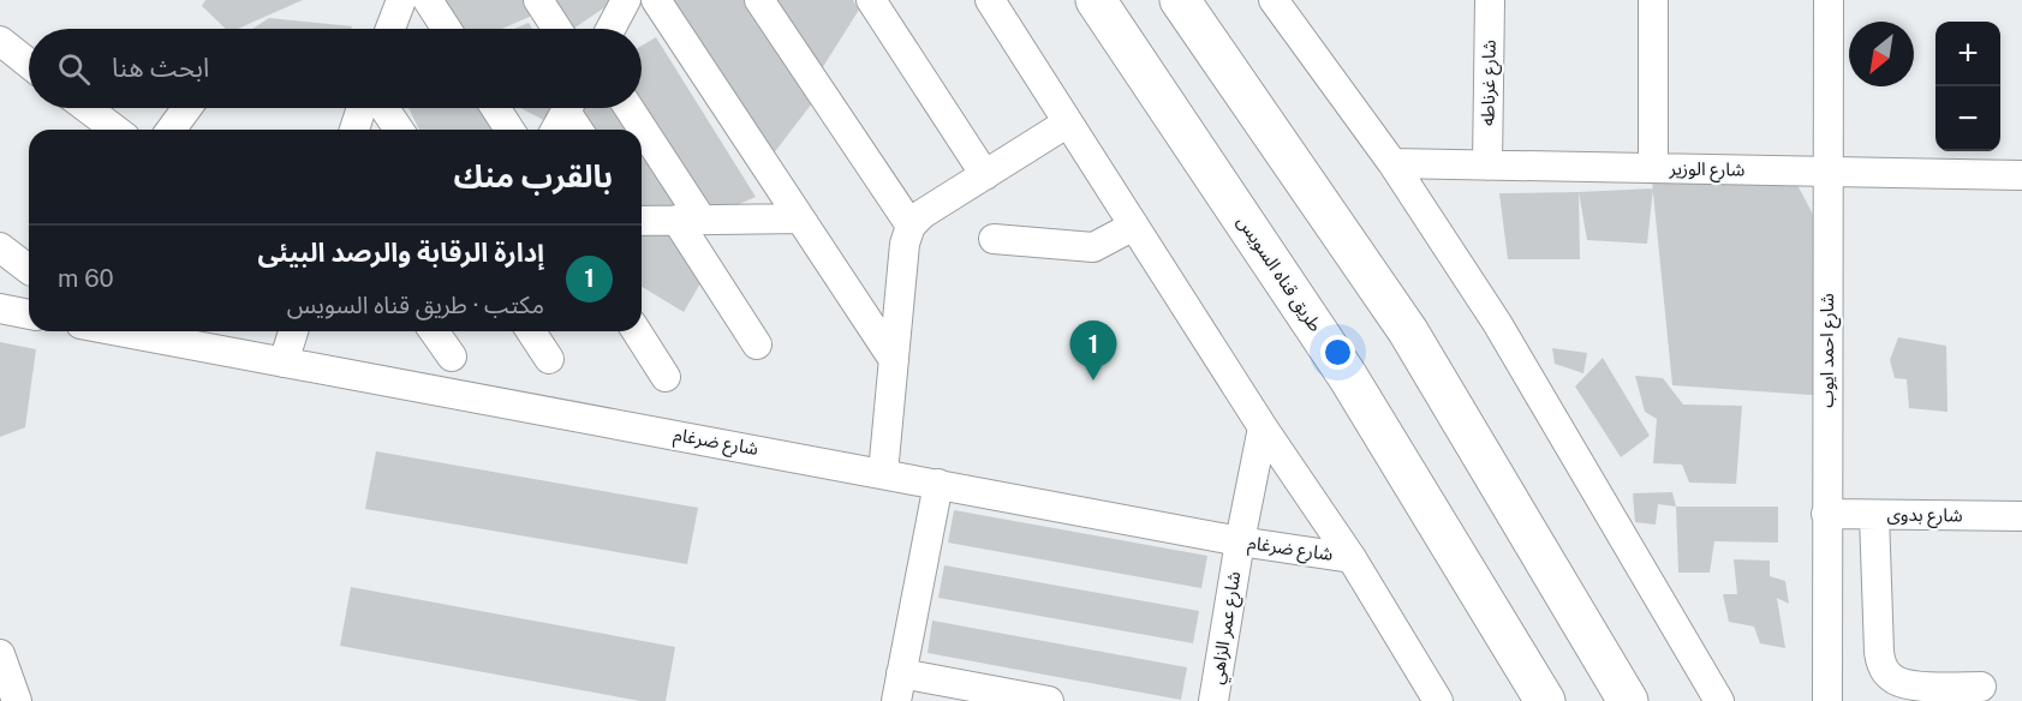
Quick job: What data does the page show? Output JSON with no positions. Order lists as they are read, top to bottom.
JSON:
{
  "streets": {
    "highway": ["طريق قناه السويس"],
    "street": [
      "شارع غرناطه",
      "شارع الوزير",
      "شارع احمد ايوب",
      "شارع ضرغام",
      "شارع بدوى",
      "شارع عمر الزاهي"
    ]
  },
  "crossings": [
    ["شارع غرناطه", "شارع الوزير"],
    ["شارع الوزير", "شارع احمد ايوب"],
    ["شارع احمد ايوب", "شارع بدوى"],
    ["شارع ضرغام", "شارع عمر الزاهي"]
  ],
  "north": "bottom left",
  "page": {
    "map_buttons": ["+", "−"],
    "search": "ابحث هنا",
    "heading": "بالقرب منك",
    "list": [
      {
        "mark": "1",
        "name": "إدارة الرقابة والرصد البيئى",
        "note": "مكتب · طريق قناه السويس",
        "value": "60 m"
      }
    ],
    "pins": "1"
  }
}
